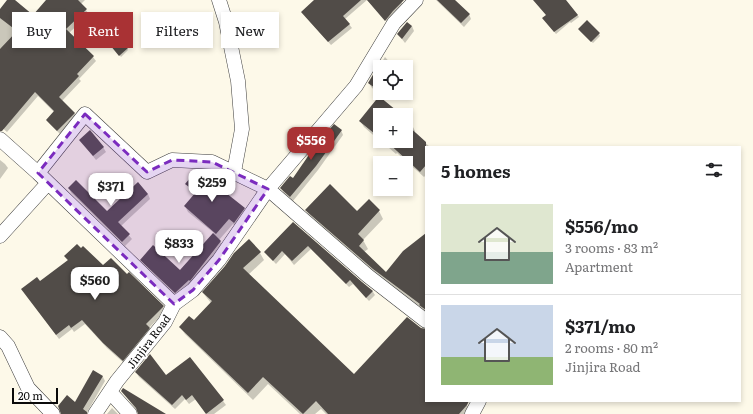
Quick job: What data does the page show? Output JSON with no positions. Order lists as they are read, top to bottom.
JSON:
{
  "streets": {
    "street": ["Jinjira Road"]
  },
  "scale_bar": "20 m",
  "page": {
    "chip": [
      "Buy",
      "Rent",
      "Filters",
      "New"
    ],
    "map_buttons": ["+", "−"],
    "price": [
      "$556",
      "$259",
      "$371",
      "$833",
      "$560"
    ],
    "heading": "5 homes",
    "list": [
      {
        "name": "$556/mo",
        "note": "3 rooms · 83 m² · Apartment"
      },
      {
        "name": "$371/mo",
        "note": "2 rooms · 80 m² · Jinjira Road"
      }
    ],
    "scale": "20 m"
  }
}
